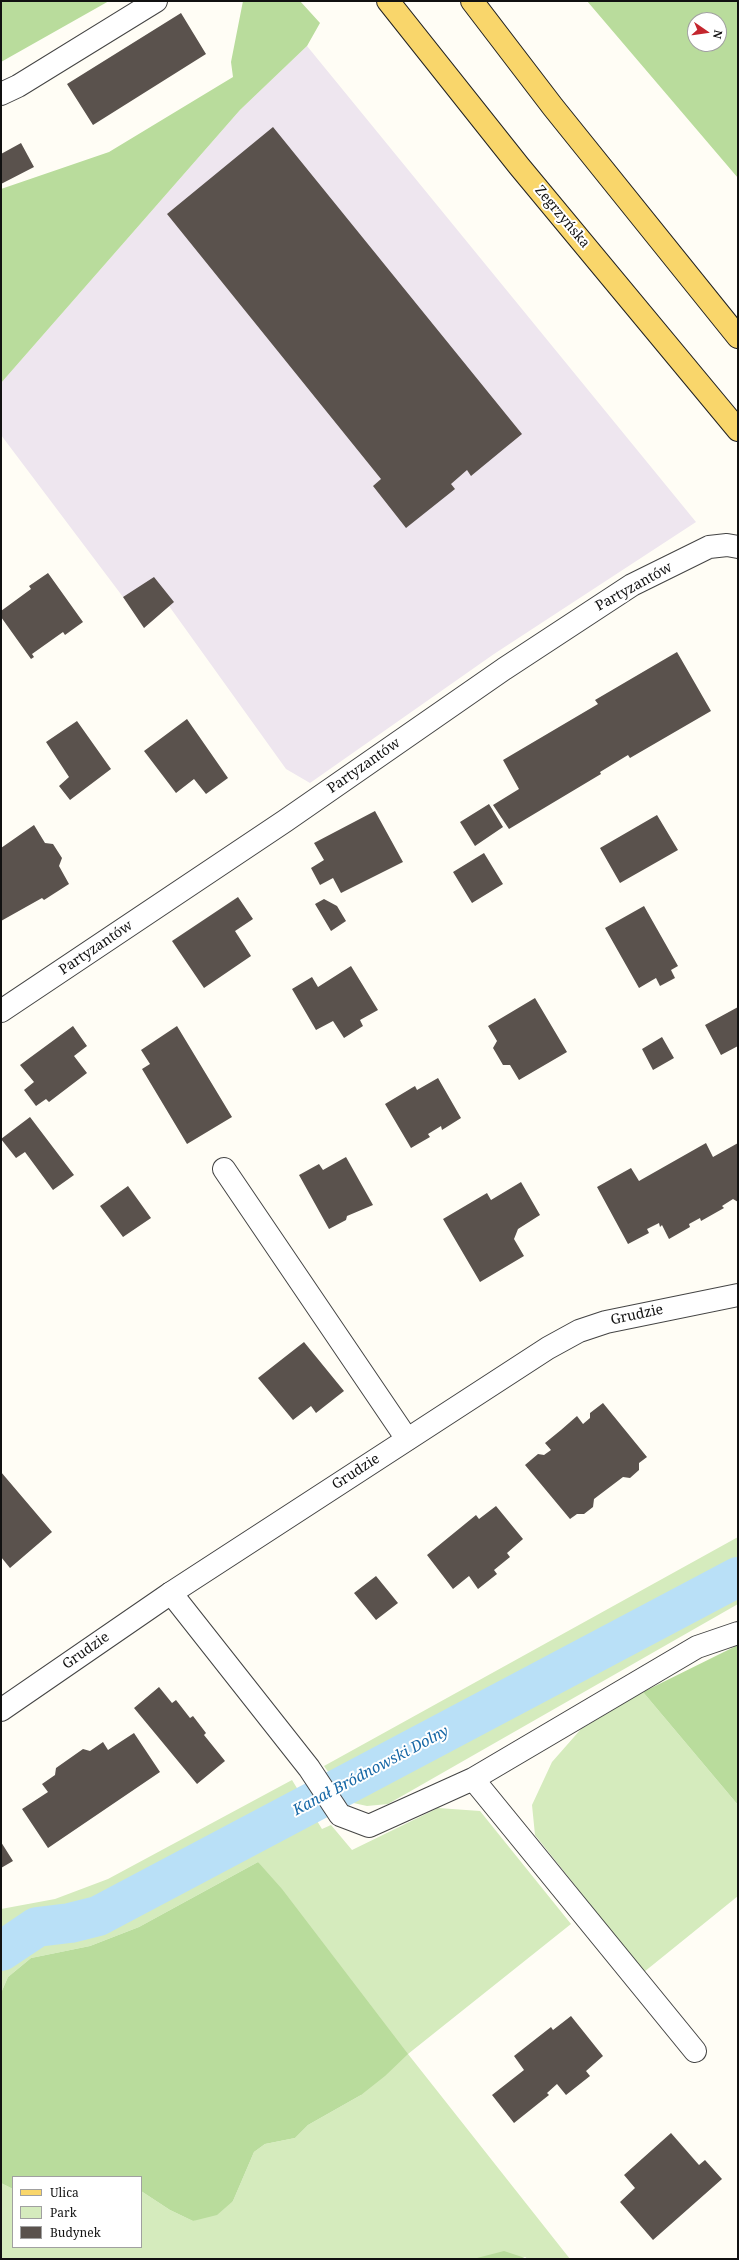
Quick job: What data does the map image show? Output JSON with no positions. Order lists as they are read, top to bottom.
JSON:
{
  "streets": {
    "main road": ["Zegrzyńska"],
    "street": ["Partyzantów", "Grudzie"]
  },
  "water": ["Kanał Bródnowski Dolny"],
  "legend": ["Ulica", "Park", "Budynek"],
  "north": "right"
}
